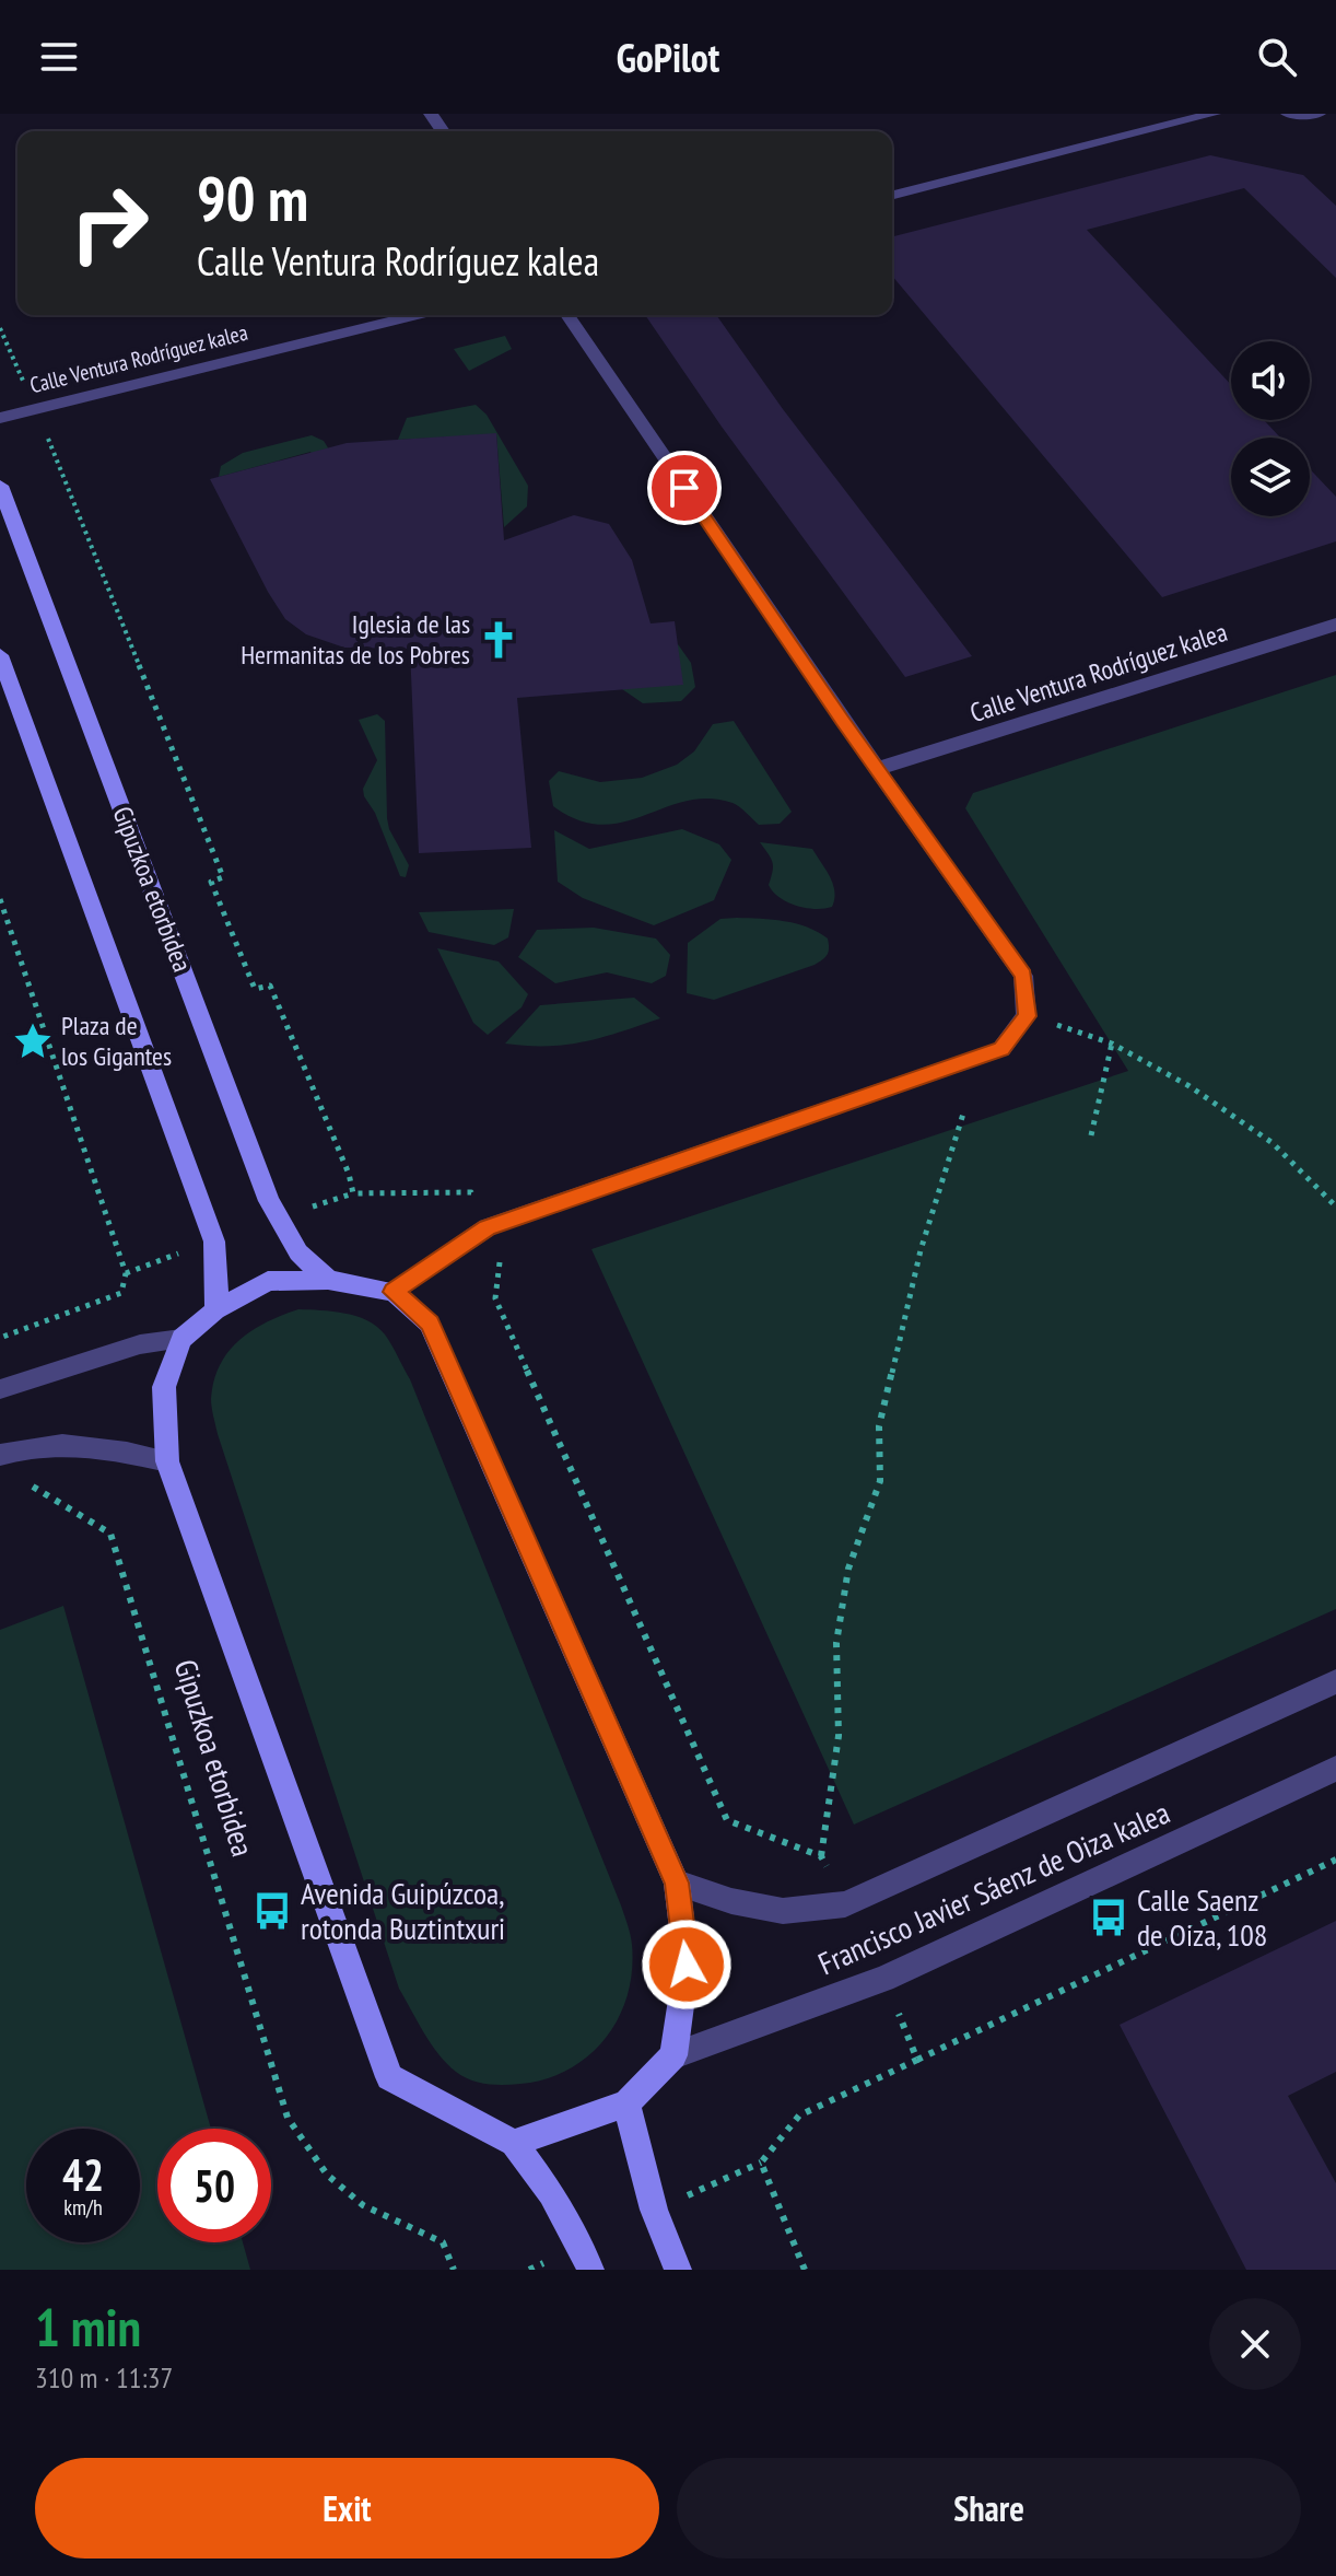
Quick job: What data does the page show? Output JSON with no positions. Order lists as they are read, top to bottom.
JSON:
{
  "streets": {
    "main road": ["Gipuzkoa etorbidea"],
    "street": ["Calle Ventura Rodríguez kalea", "Francisco Javier Sáenz de Oiza kalea"]
  },
  "places": {
    "church": ["Iglesia de las Hermanitas de los Pobres"],
    "place": ["Plaza de los Gigantes"],
    "bus stop": ["Avenida Guipúzcoa, rotonda Buztintxuri", "Calle Saenz de Oiza, 108"]
  },
  "page": {
    "header": "GoPilot",
    "turn": ["90 m", "Calle Ventura Rodríguez kalea"],
    "speed": "42 km/h",
    "limit": "50",
    "heading": ["1 min", "310 m · 11:37"],
    "buttons": ["Exit", "Share"]
  }
}
